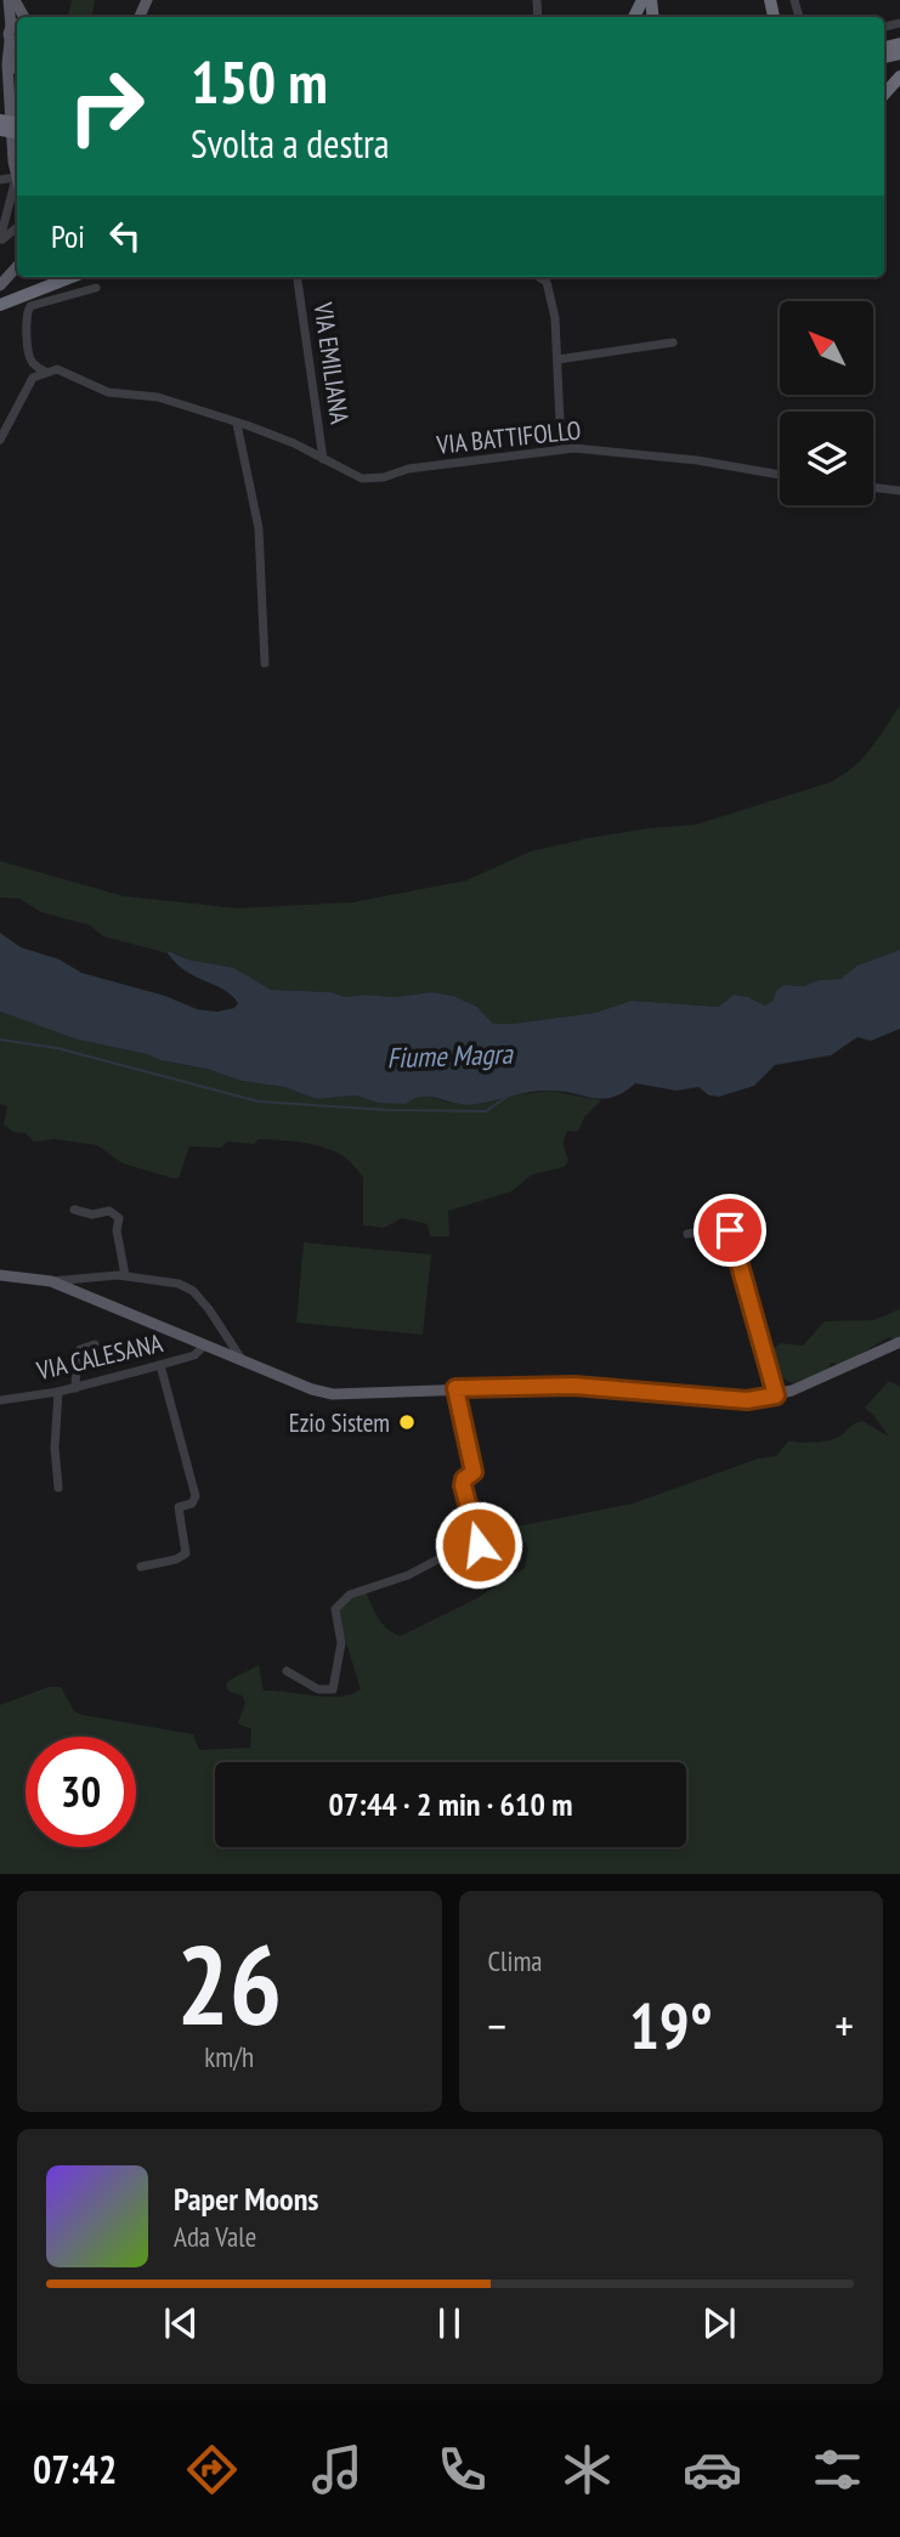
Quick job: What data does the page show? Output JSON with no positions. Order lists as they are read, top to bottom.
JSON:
{
  "streets": {
    "street": ["VIA EMILIANA", "VIA BATTIFOLLO", "VIA CALESANA"]
  },
  "crossings": [
    ["VIA EMILIANA", "VIA BATTIFOLLO"]
  ],
  "water": ["Fiume Magra"],
  "places": ["Ezio Sistem"],
  "north": "top left",
  "page": {
    "turn": ["150 m", "Svolta a destra"],
    "then": "Poi",
    "limit": "30",
    "trip": "07:44 · 2 min · 610 m",
    "tile": [
      ["26", "km/h"],
      "Clima"
    ],
    "heat": ["−", "19°", "+"],
    "song": ["Paper Moons", "Ada Vale"],
    "tabs": "07:42"
  }
}
